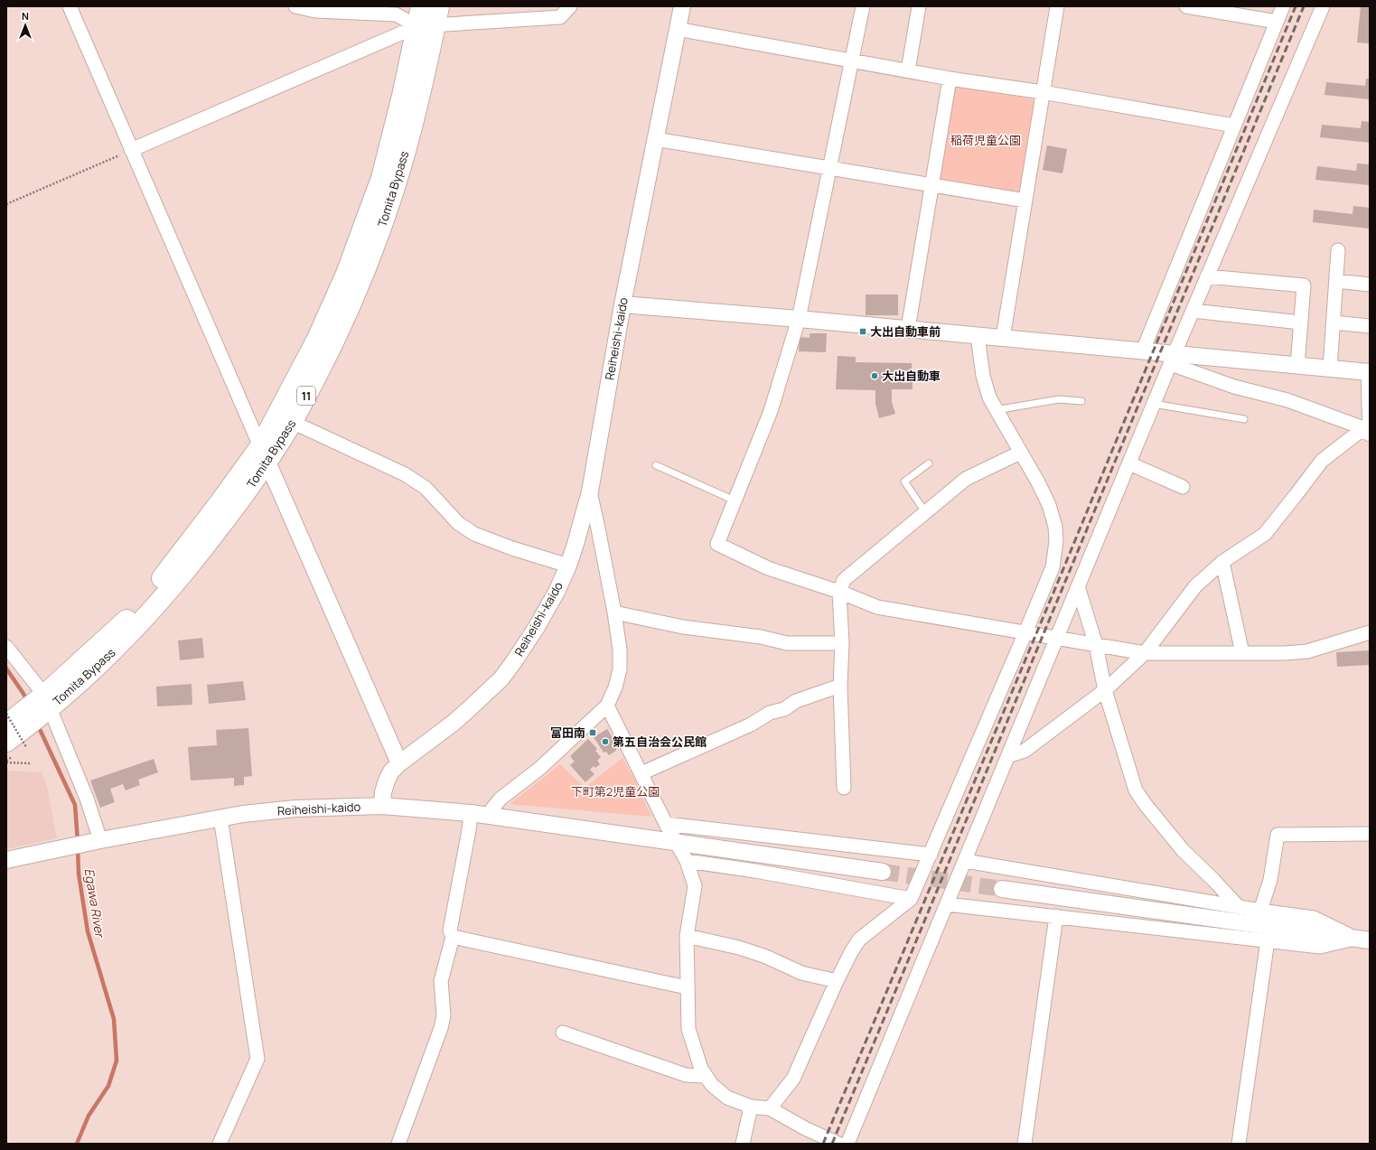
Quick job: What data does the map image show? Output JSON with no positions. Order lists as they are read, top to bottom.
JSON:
{
  "streets": {
    "main road": ["Tomita Bypass", "11"],
    "street": ["Reiheishi-kaido"]
  },
  "water": ["Egawa River"],
  "parks": ["稲荷児童公園", "下町第2児童公園"],
  "places": {
    "transit": ["大出自動車前", "富田南"],
    "other": ["大出自動車", "第五自治会公民館"]
  },
  "north": "top"
}
